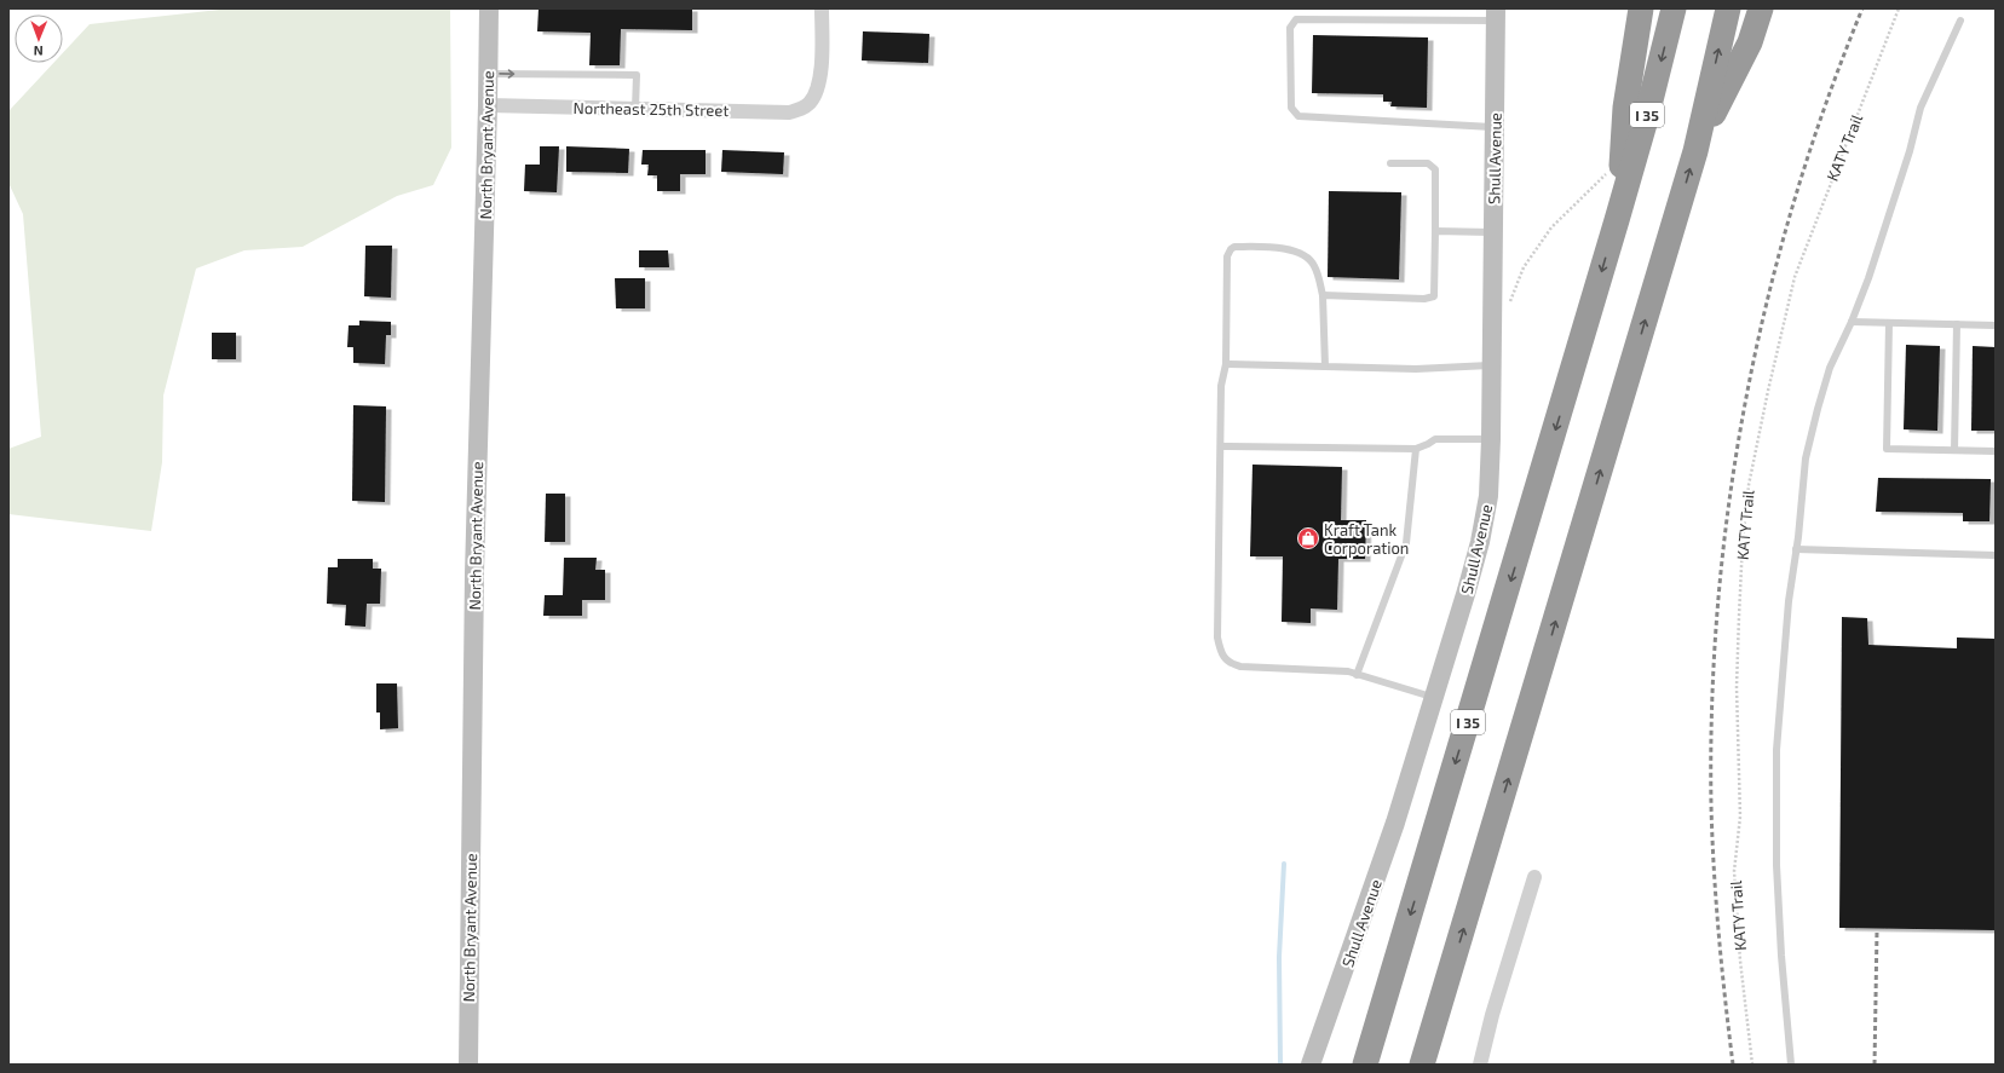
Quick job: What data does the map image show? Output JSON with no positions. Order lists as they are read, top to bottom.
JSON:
{
  "streets": {
    "highway": ["I 35"],
    "street": ["Northeast 25th Street", "North Bryant Avenue", "Shull Avenue"],
    "path": ["KATY Trail"]
  },
  "crossings": [
    ["Northeast 25th Street", "North Bryant Avenue"]
  ],
  "places": {
    "shop": ["Kraft Tank Corporation"]
  },
  "north": "bottom"
}
